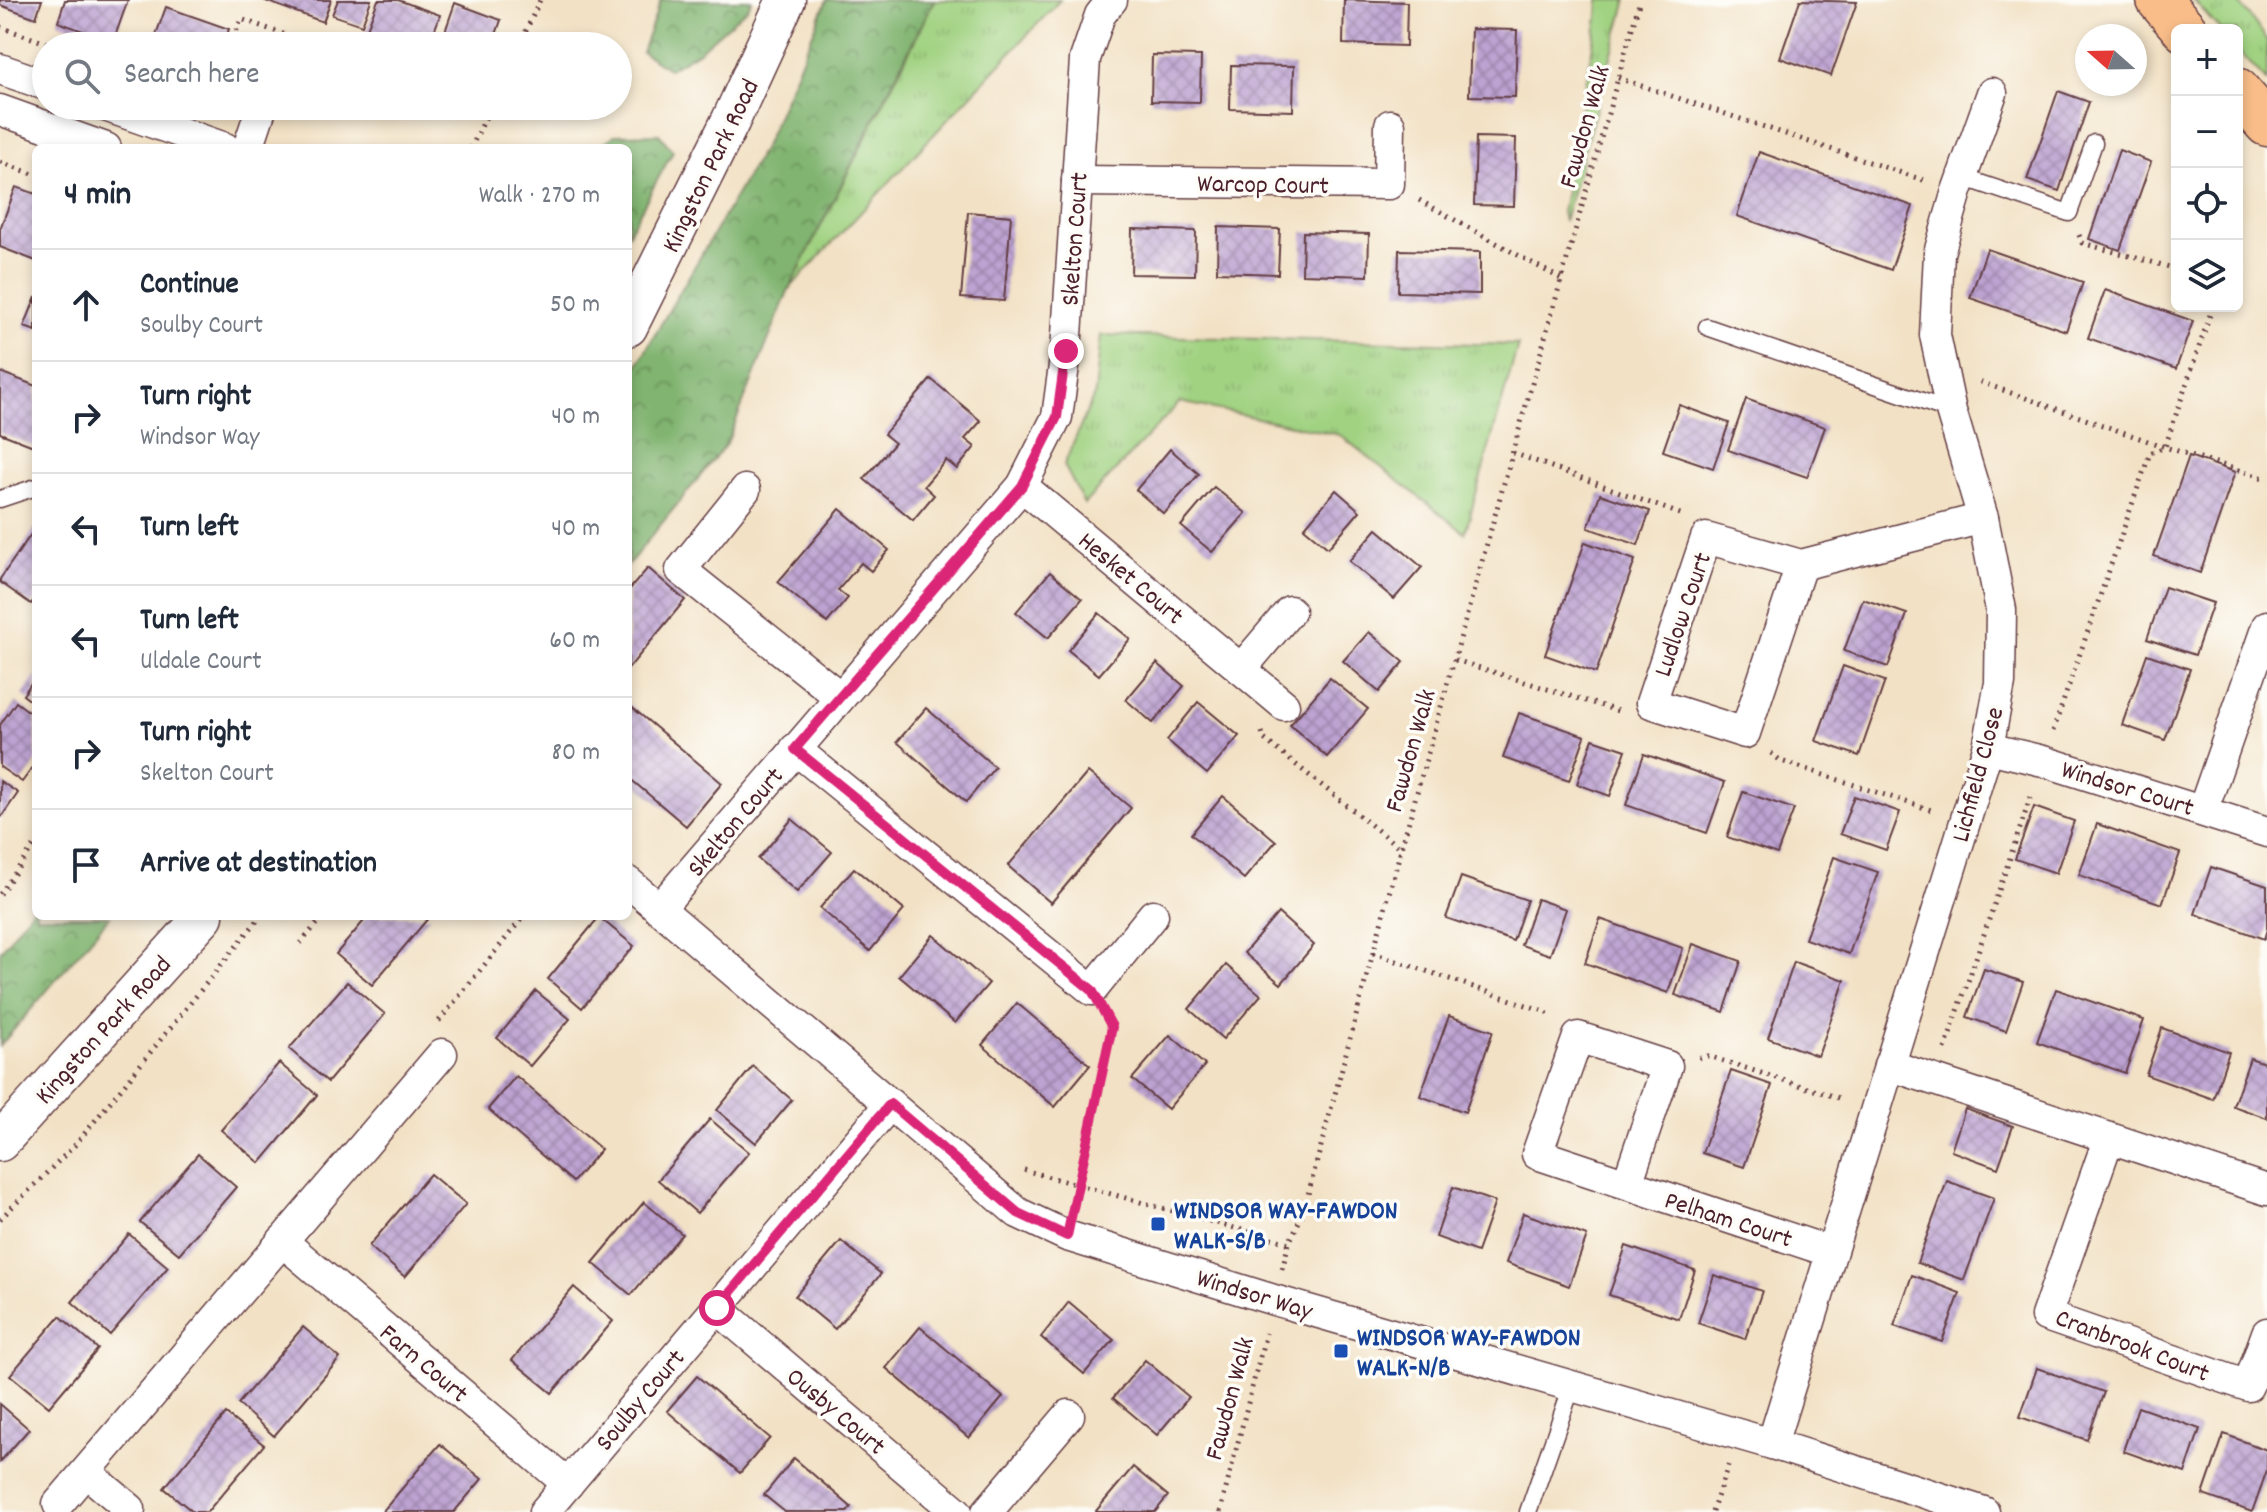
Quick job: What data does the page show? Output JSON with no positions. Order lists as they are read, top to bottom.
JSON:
{
  "streets": {
    "street": [
      "Kingston Park Road",
      "Warcop Court",
      "Skelton Court",
      "Hesket Court",
      "Ludlow Court",
      "Lichfield Close",
      "Windsor Court",
      "Pelham Court",
      "Windsor Way",
      "Cranbrook Court",
      "Farn Court",
      "Soulby Court",
      "Ousby Court"
    ],
    "path": ["Fawdon Walk"]
  },
  "crossings": [
    ["Fawdon Walk", "Windsor Way"],
    ["Warcop Court", "Skelton Court"],
    ["Skelton Court", "Hesket Court"],
    ["Skelton Court", "Windsor Way"],
    ["Lichfield Close", "Windsor Court"],
    ["Lichfield Close", "Pelham Court"],
    ["Lichfield Close", "Windsor Way"],
    ["Windsor Way", "Soulby Court"],
    ["Farn Court", "Soulby Court"],
    ["Soulby Court", "Ousby Court"]
  ],
  "places": {
    "transit": ["WINDSOR WAY-FAWDON WALK-S/B", "WINDSOR WAY-FAWDON WALK-N/B"]
  },
  "north": "left",
  "page": {
    "map_buttons": ["+", "−"],
    "search": "Search here",
    "heading": ["4 min", "Walk · 270 m"],
    "list": [
      ["Continue", "Soulby Court", "50 m"],
      ["Turn right", "Windsor Way", "40 m"],
      ["Turn left", "40 m"],
      ["Turn left", "Uldale Court", "60 m"],
      ["Turn right", "Skelton Court", "80 m"],
      "Arrive at destination"
    ]
  }
}
